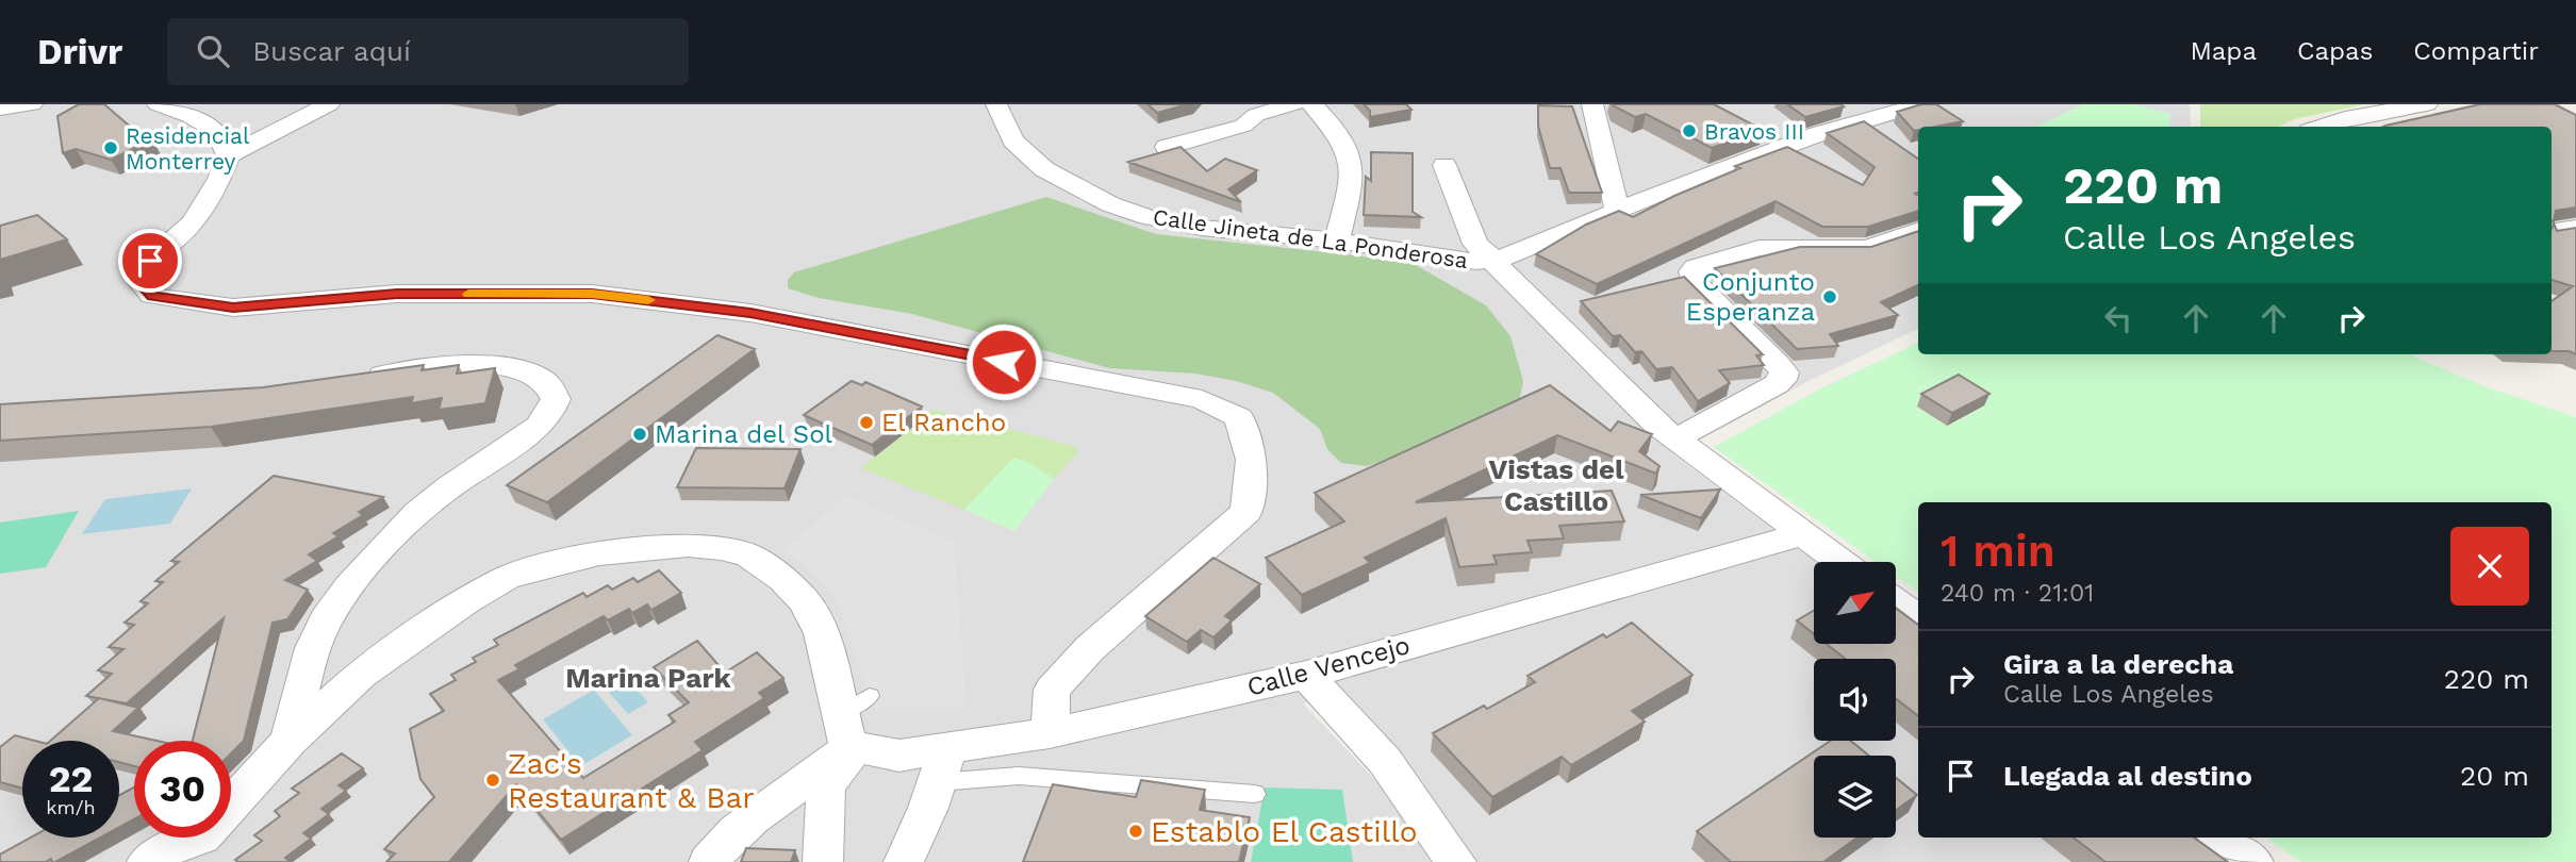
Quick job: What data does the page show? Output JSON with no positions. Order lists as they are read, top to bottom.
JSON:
{
  "streets": {
    "street": ["Calle Jineta de La Ponderosa", "Calle Vencejo"]
  },
  "districts": ["Vistas del Castillo", "Marina Park"],
  "places": [
    "Bravos III",
    "Residencial Monterrey",
    "Conjunto Esperanza",
    "El Rancho",
    "Marina del Sol",
    "Zac's Restaurant & Bar",
    "Establo El Castillo"
  ],
  "north": "top right",
  "page": {
    "header": "Drivr",
    "search": "Buscar aquí",
    "nav": ["Mapa", "Capas", "Compartir"],
    "turn": ["220 m", "Calle Los Angeles"],
    "heading": ["1 min", "240 m · 21:01"],
    "list": [
      {
        "name": "Gira a la derecha",
        "note": "Calle Los Angeles",
        "value": "220 m"
      },
      {
        "name": "Llegada al destino",
        "value": "20 m"
      }
    ],
    "speed": "22 km/h",
    "limit": "30"
  }
}
